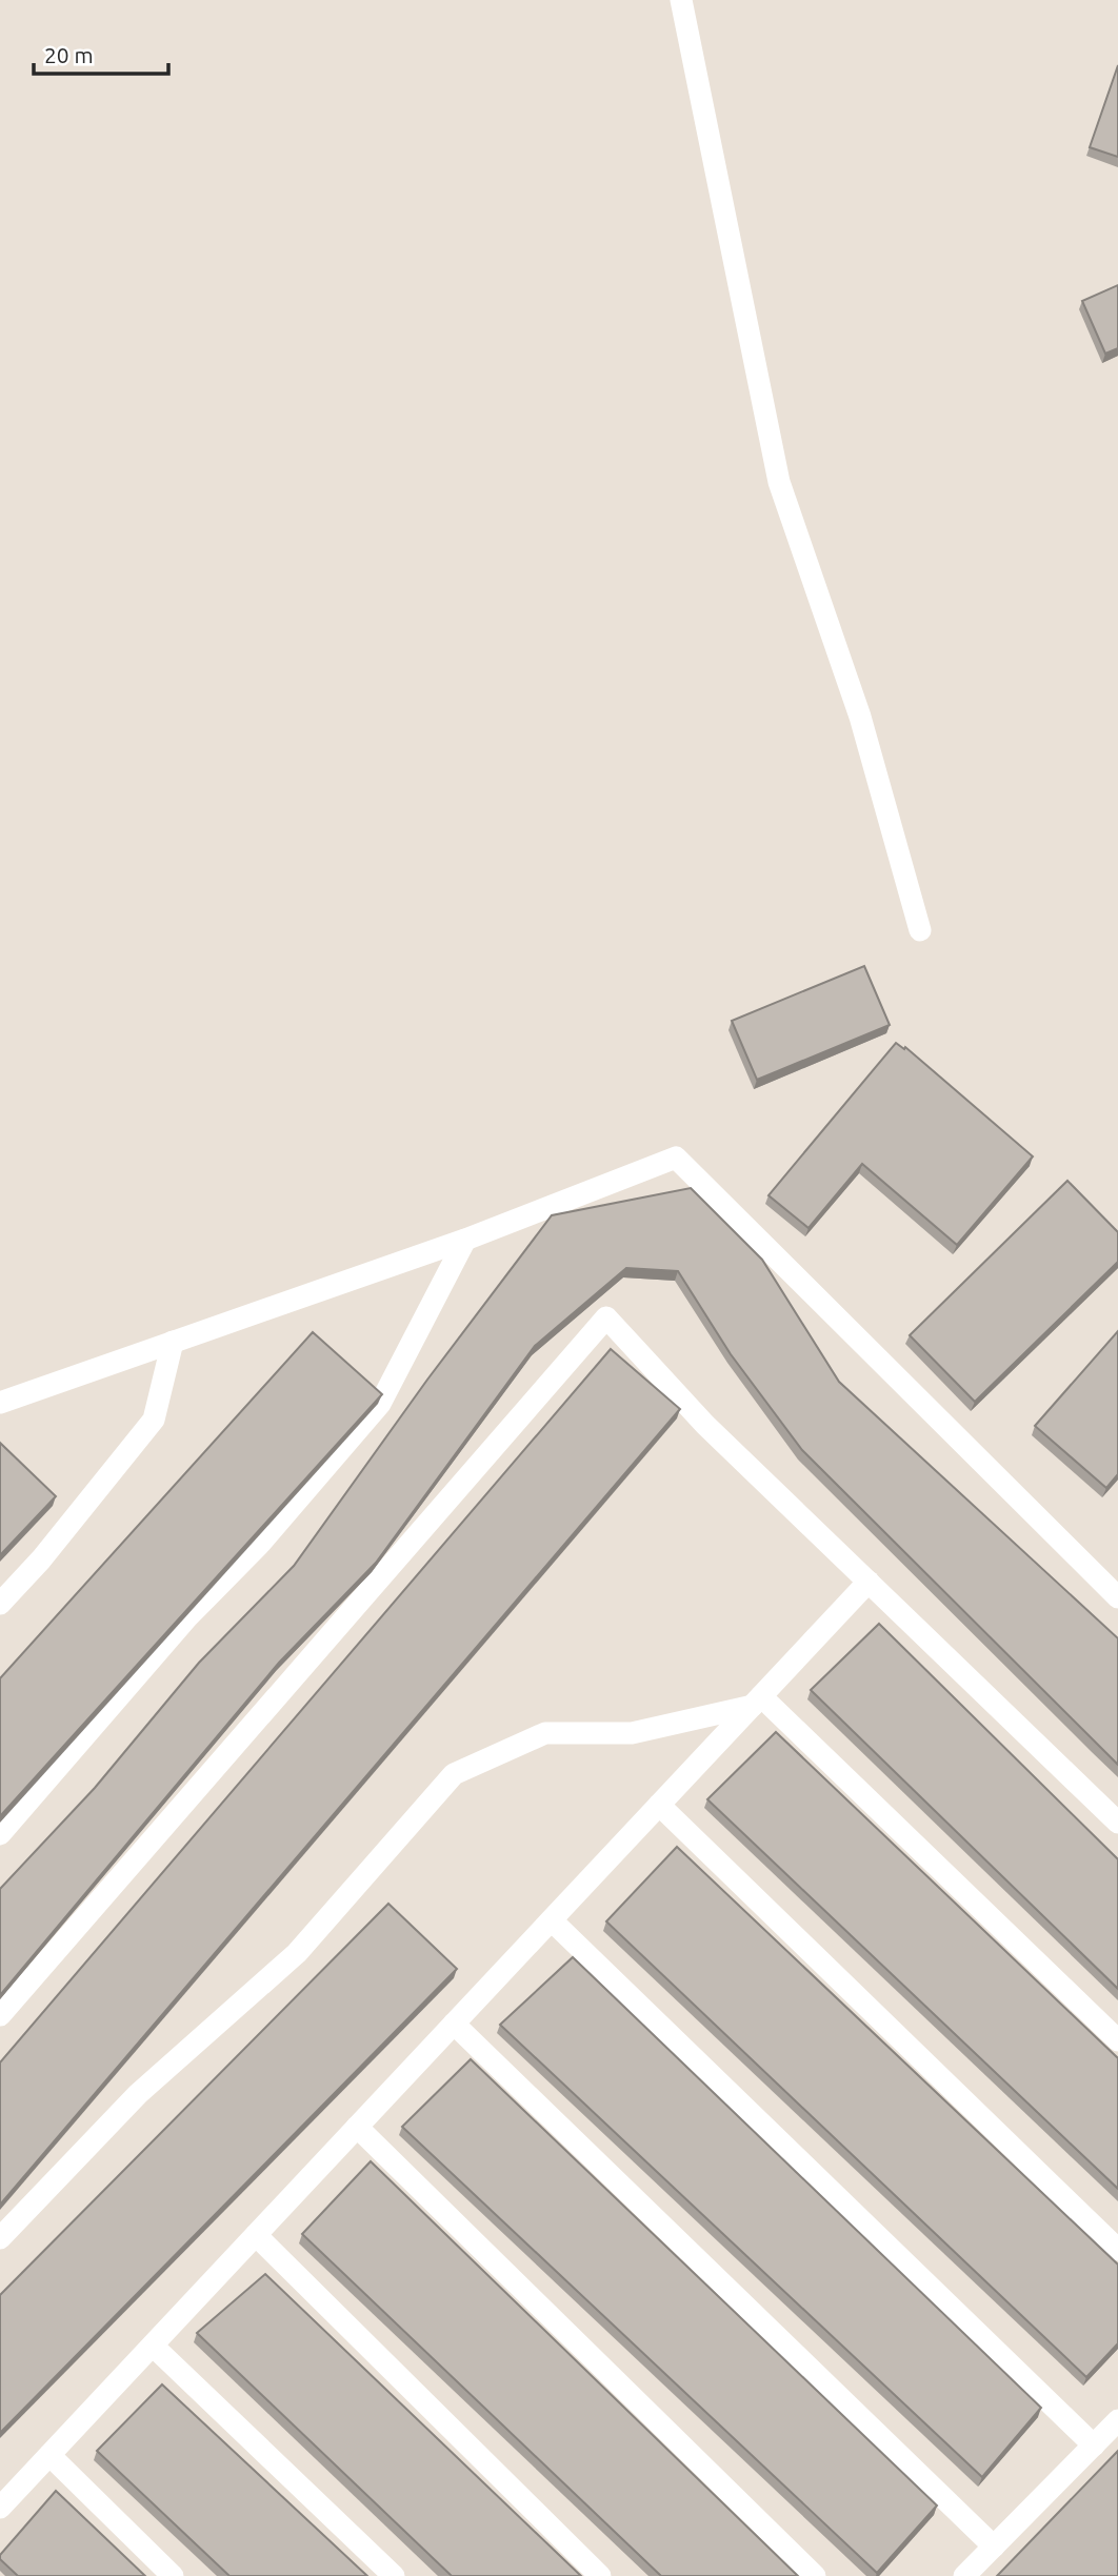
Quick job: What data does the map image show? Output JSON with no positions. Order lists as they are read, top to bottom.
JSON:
{
  "scale_bar": "20 m"
}
